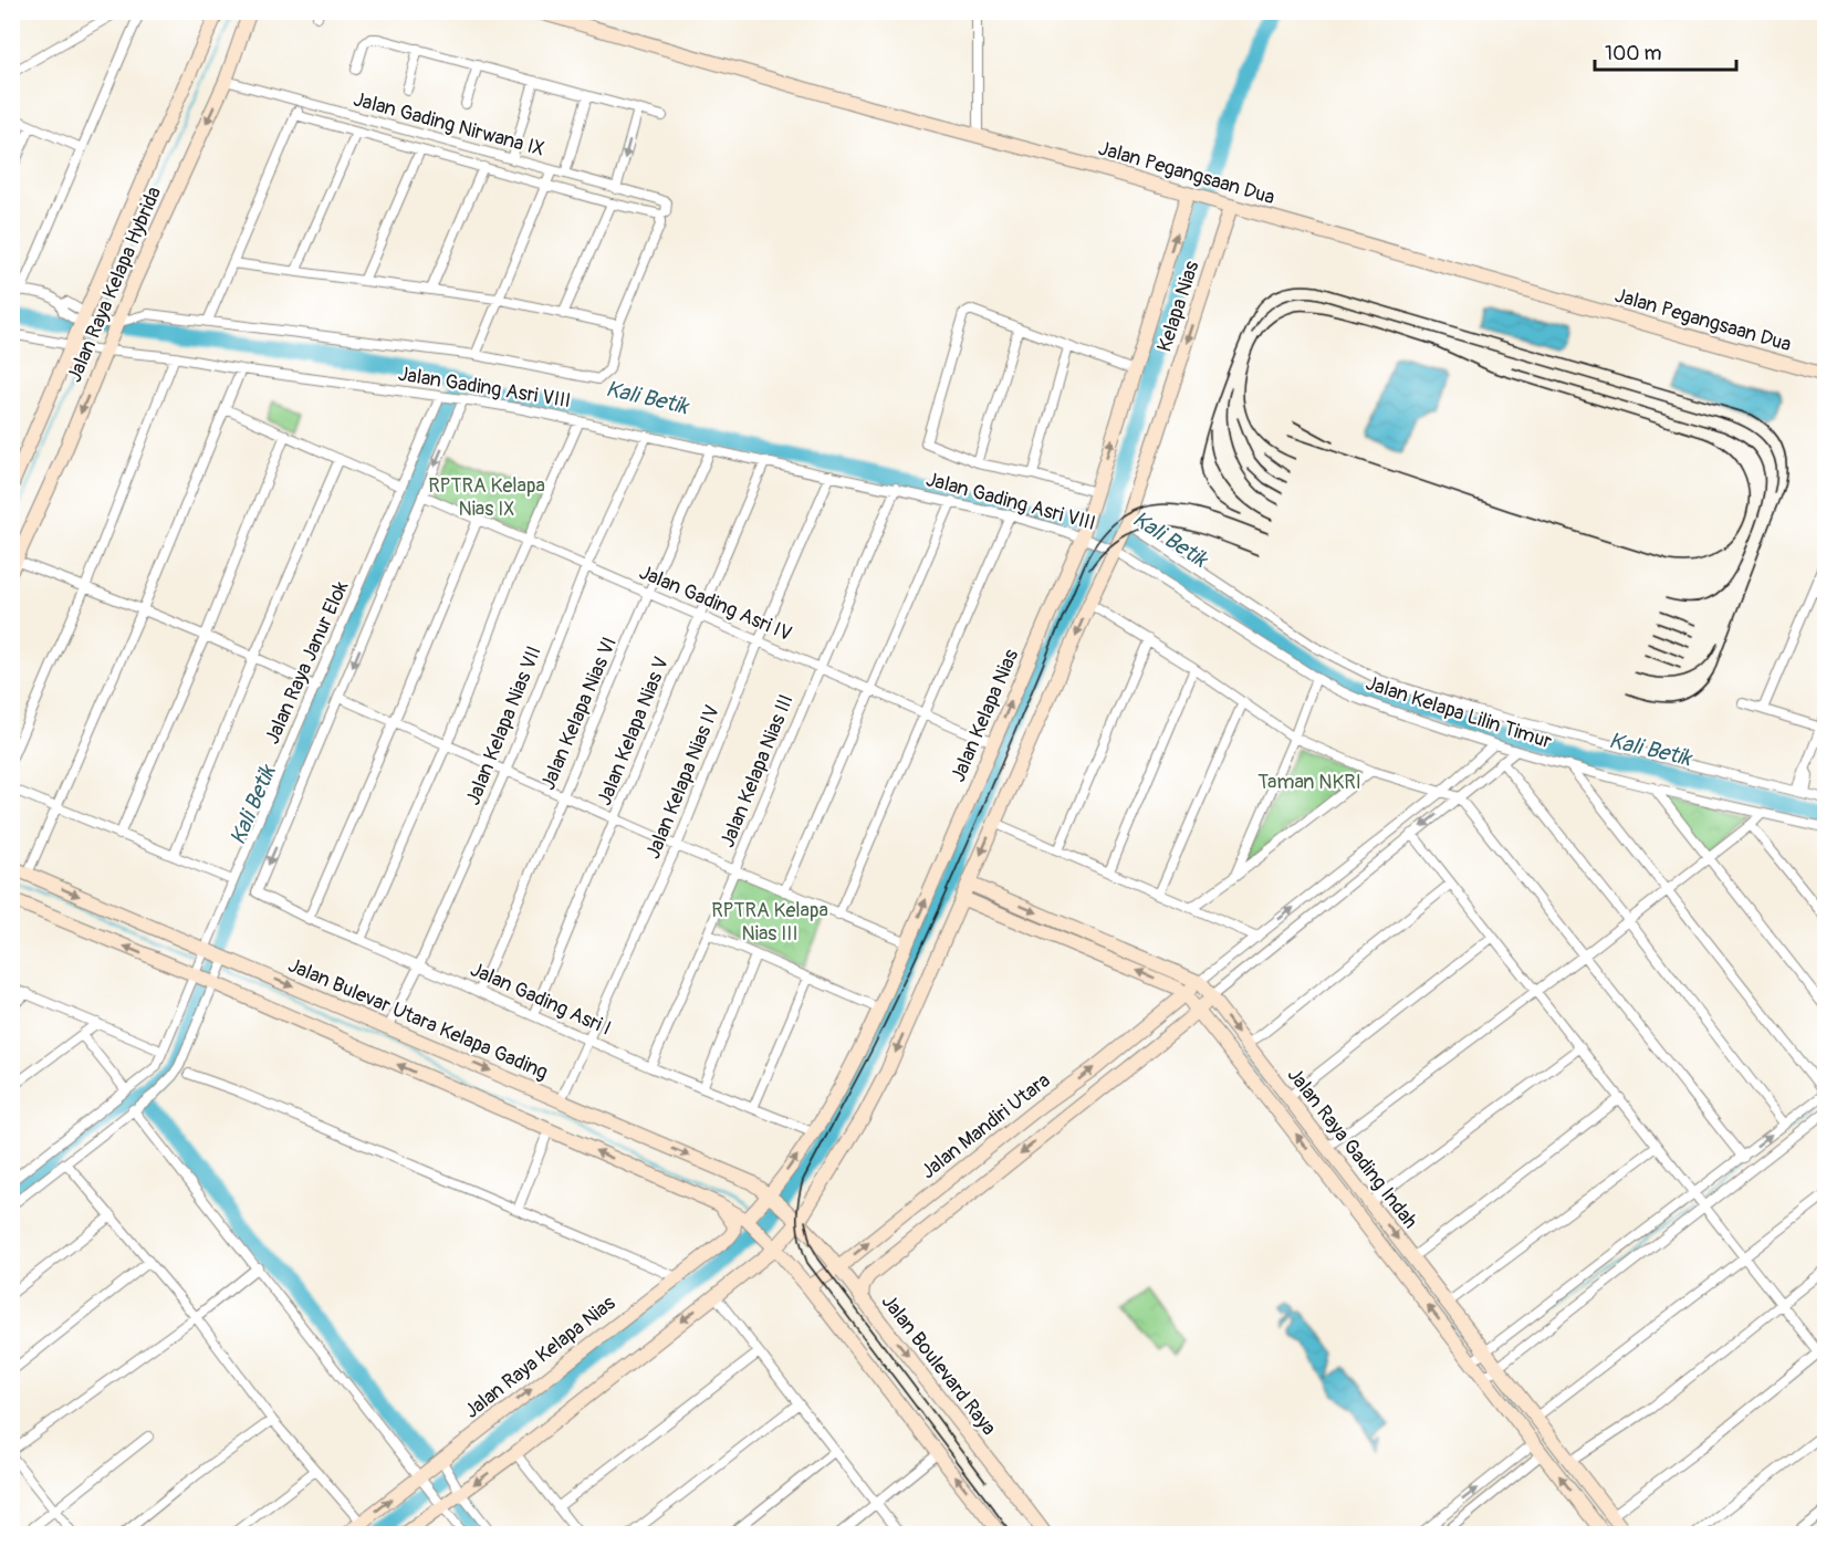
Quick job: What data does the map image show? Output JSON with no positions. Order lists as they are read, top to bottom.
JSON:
{
  "streets": {
    "main road": [
      "Jalan Pegangsaan Dua",
      "Jalan Raya Kelapa Hybrida",
      "Kelapa Nias",
      "Jalan Kelapa Nias",
      "Jalan Bulevar Utara Kelapa Gading",
      "Jalan Mandiri Utara",
      "Jalan Raya Gading Indah",
      "Jalan Raya Kelapa Nias",
      "Jalan Boulevard Raya"
    ],
    "street": [
      "Jalan Gading Nirwana IX",
      "Jalan Gading Asri VIII",
      "Jalan Gading Asri IV",
      "Jalan Raya Janur Elok",
      "Jalan Kelapa Lilin Timur",
      "Jalan Kelapa Nias VI",
      "Jalan Kelapa Nias VII",
      "Jalan Kelapa Nias V",
      "Jalan Kelapa Nias III",
      "Jalan Kelapa Nias IV",
      "Jalan Gading Asri I"
    ]
  },
  "crossings": [
    ["Jalan Gading Nirwana IX", "Jalan Raya Kelapa Hybrida"],
    ["Jalan Pegangsaan Dua", "Kelapa Nias"],
    ["Jalan Pegangsaan Dua", "Jalan Kelapa Nias"],
    ["Jalan Raya Kelapa Hybrida", "Jalan Gading Asri VIII"],
    ["Jalan Gading Asri VIII", "Jalan Raya Janur Elok"],
    ["Jalan Gading Asri VIII", "Jalan Kelapa Lilin Timur"],
    ["Jalan Gading Asri VIII", "Jalan Kelapa Nias VI"],
    ["Jalan Gading Asri VIII", "Jalan Kelapa Nias"],
    ["Jalan Gading Asri VIII", "Jalan Kelapa Nias VII"],
    ["Jalan Gading Asri VIII", "Jalan Kelapa Nias V"],
    ["Jalan Gading Asri VIII", "Jalan Kelapa Nias III"],
    ["Jalan Gading Asri VIII", "Jalan Kelapa Nias IV"],
    ["Jalan Gading Asri IV", "Jalan Raya Janur Elok"],
    ["Jalan Gading Asri IV", "Jalan Kelapa Nias VI"],
    ["Jalan Gading Asri IV", "Jalan Kelapa Nias"],
    ["Jalan Gading Asri IV", "Jalan Kelapa Nias VII"],
    ["Jalan Gading Asri IV", "Jalan Kelapa Nias V"],
    ["Jalan Gading Asri IV", "Jalan Kelapa Nias III"],
    ["Jalan Gading Asri IV", "Jalan Kelapa Nias IV"],
    ["Jalan Raya Janur Elok", "Jalan Gading Asri I"],
    ["Jalan Raya Janur Elok", "Jalan Bulevar Utara Kelapa Gading"],
    ["Jalan Kelapa Nias VI", "Jalan Gading Asri I"],
    ["Jalan Kelapa Nias", "Jalan Gading Asri I"],
    ["Jalan Kelapa Nias", "Jalan Bulevar Utara Kelapa Gading"],
    ["Jalan Kelapa Nias VII", "Jalan Gading Asri I"],
    ["Jalan Kelapa Nias VII", "Jalan Bulevar Utara Kelapa Gading"],
    ["Jalan Kelapa Nias V", "Jalan Gading Asri I"],
    ["Jalan Kelapa Nias III", "Jalan Gading Asri I"],
    ["Jalan Kelapa Nias IV", "Jalan Gading Asri I"],
    ["Jalan Kelapa Nias IV", "Jalan Bulevar Utara Kelapa Gading"],
    ["Jalan Bulevar Utara Kelapa Gading", "Jalan Boulevard Raya"],
    ["Jalan Mandiri Utara", "Jalan Raya Gading Indah"],
    ["Jalan Mandiri Utara", "Jalan Boulevard Raya"]
  ],
  "one_way": ["Kelapa Nias"],
  "water": ["Kali Betik"],
  "parks": ["RPTRA Kelapa Nias IX", "Taman NKRI", "RPTRA Kelapa Nias III"],
  "scale_bar": "100 m"
}
